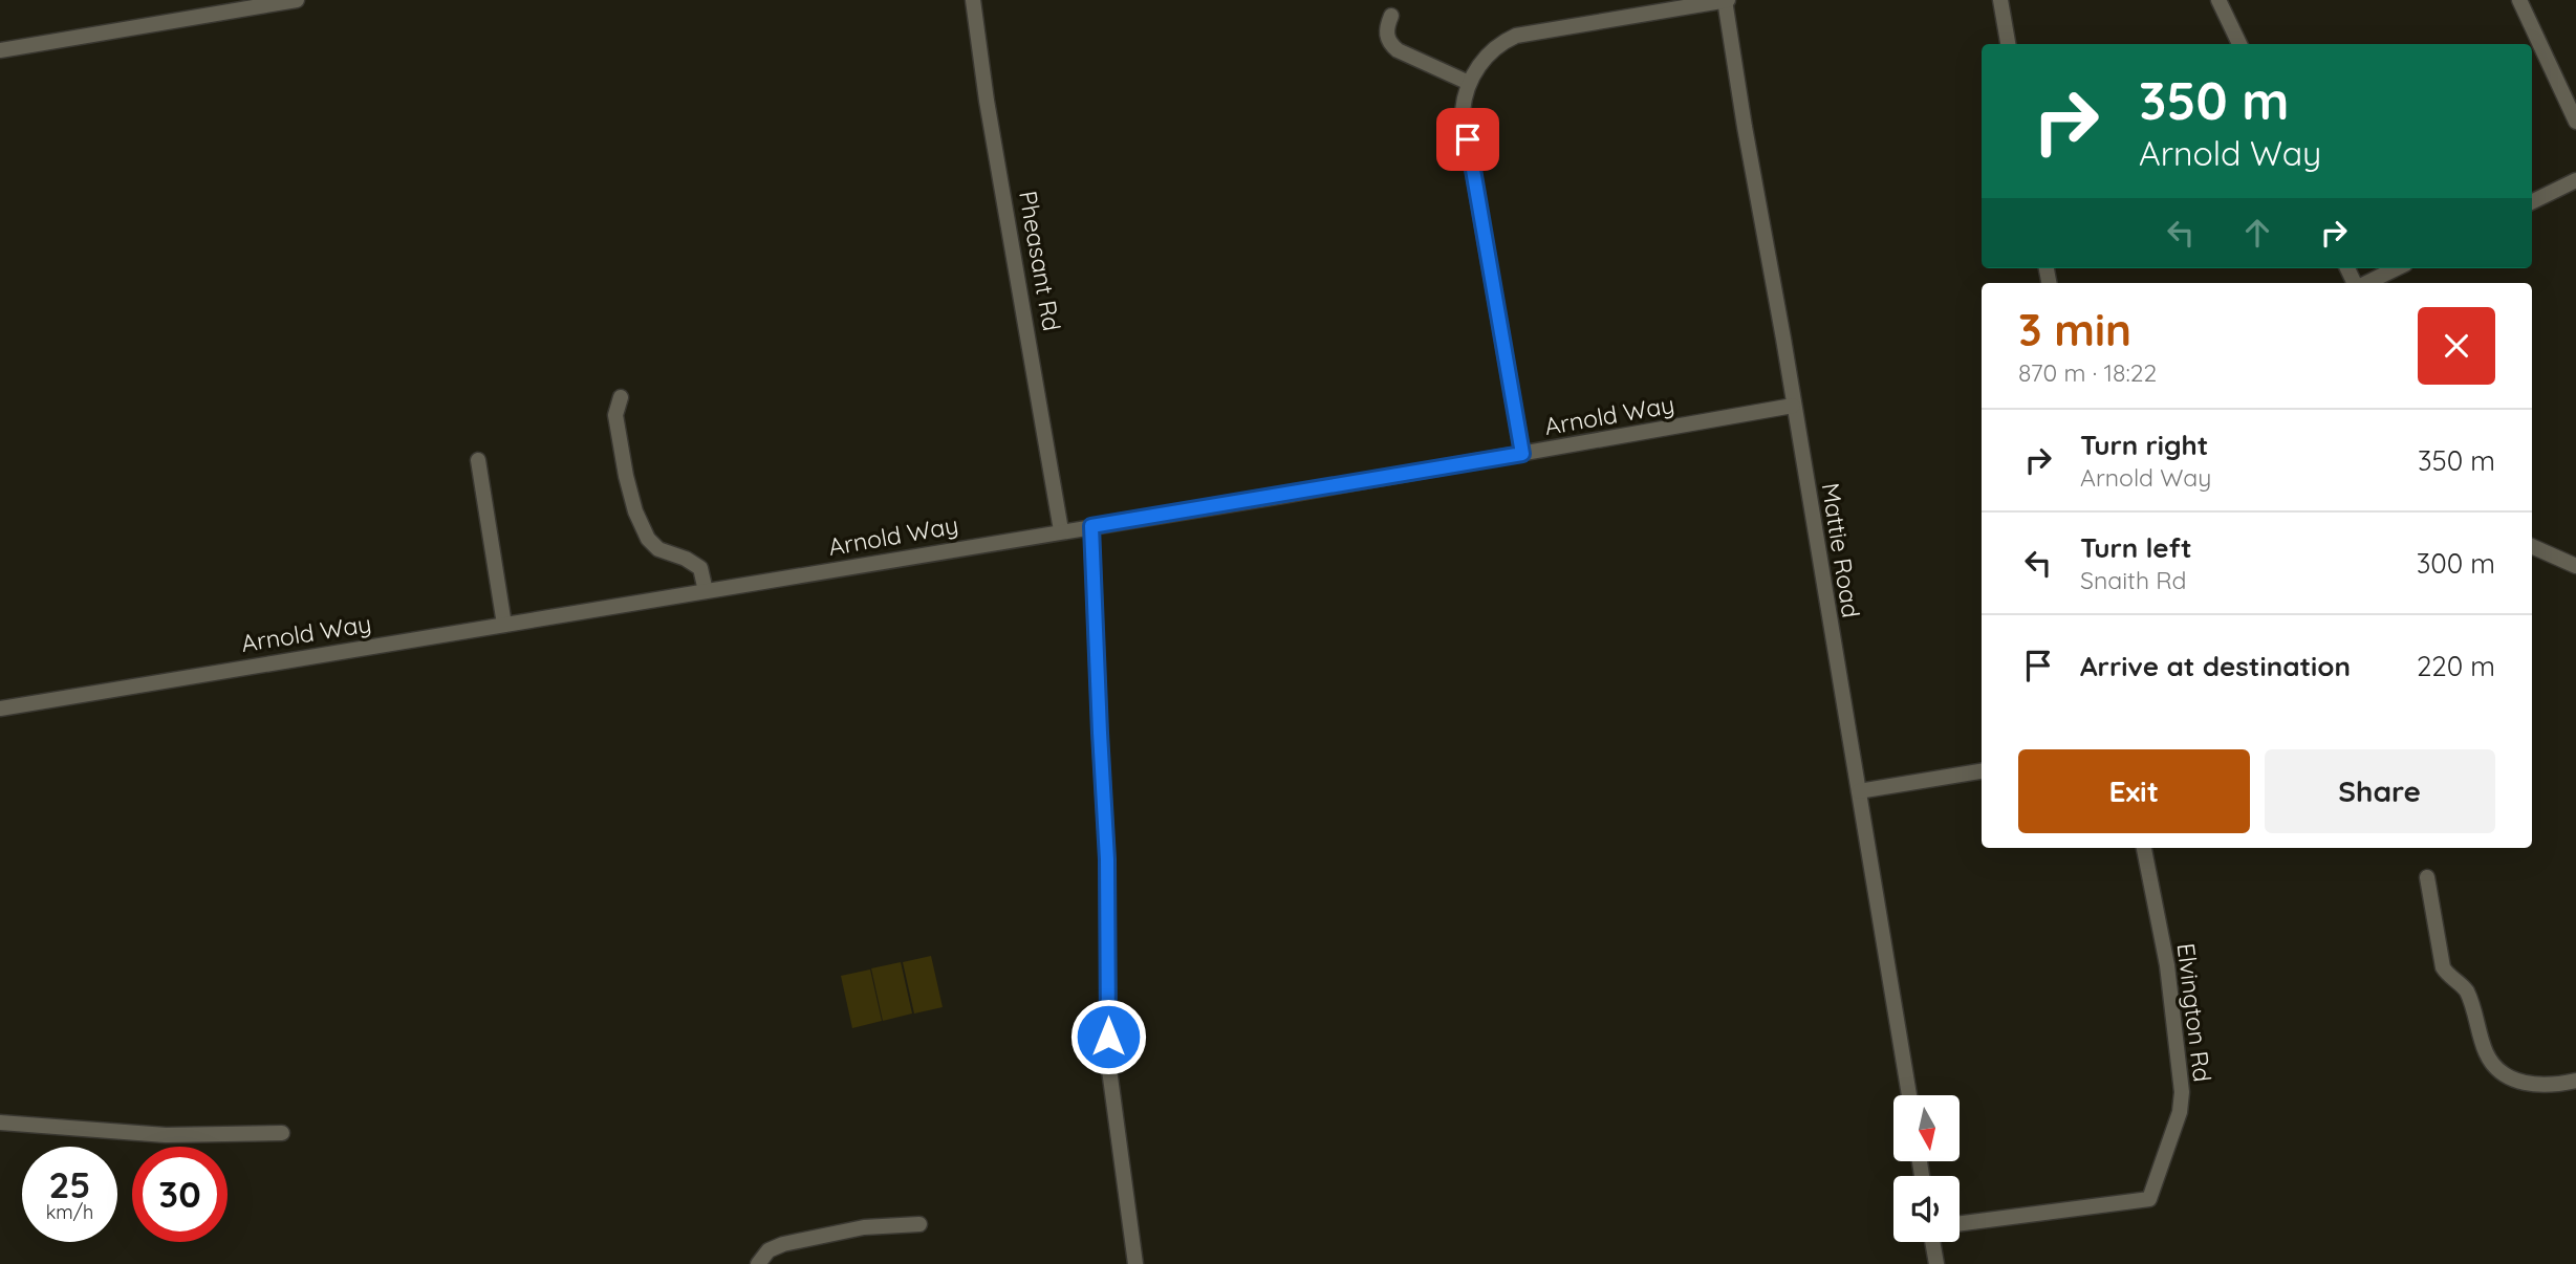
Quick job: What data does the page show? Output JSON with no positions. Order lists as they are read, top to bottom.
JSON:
{
  "streets": {
    "street": [
      "Pheasant Rd",
      "Arnold Way",
      "Mattie Road",
      "Elvington Rd"
    ]
  },
  "crossings": [
    ["Pheasant Rd", "Arnold Way"],
    ["Arnold Way", "Mattie Road"]
  ],
  "north": "bottom",
  "page": {
    "turn": ["350 m", "Arnold Way"],
    "heading": ["3 min", "870 m · 18:22"],
    "list": [
      {
        "name": "Turn right",
        "note": "Arnold Way",
        "value": "350 m"
      },
      {
        "name": "Turn left",
        "note": "Snaith Rd",
        "value": "300 m"
      },
      {
        "name": "Arrive at destination",
        "value": "220 m"
      }
    ],
    "buttons": ["Exit", "Share"],
    "speed": "25 km/h",
    "limit": "30"
  }
}
